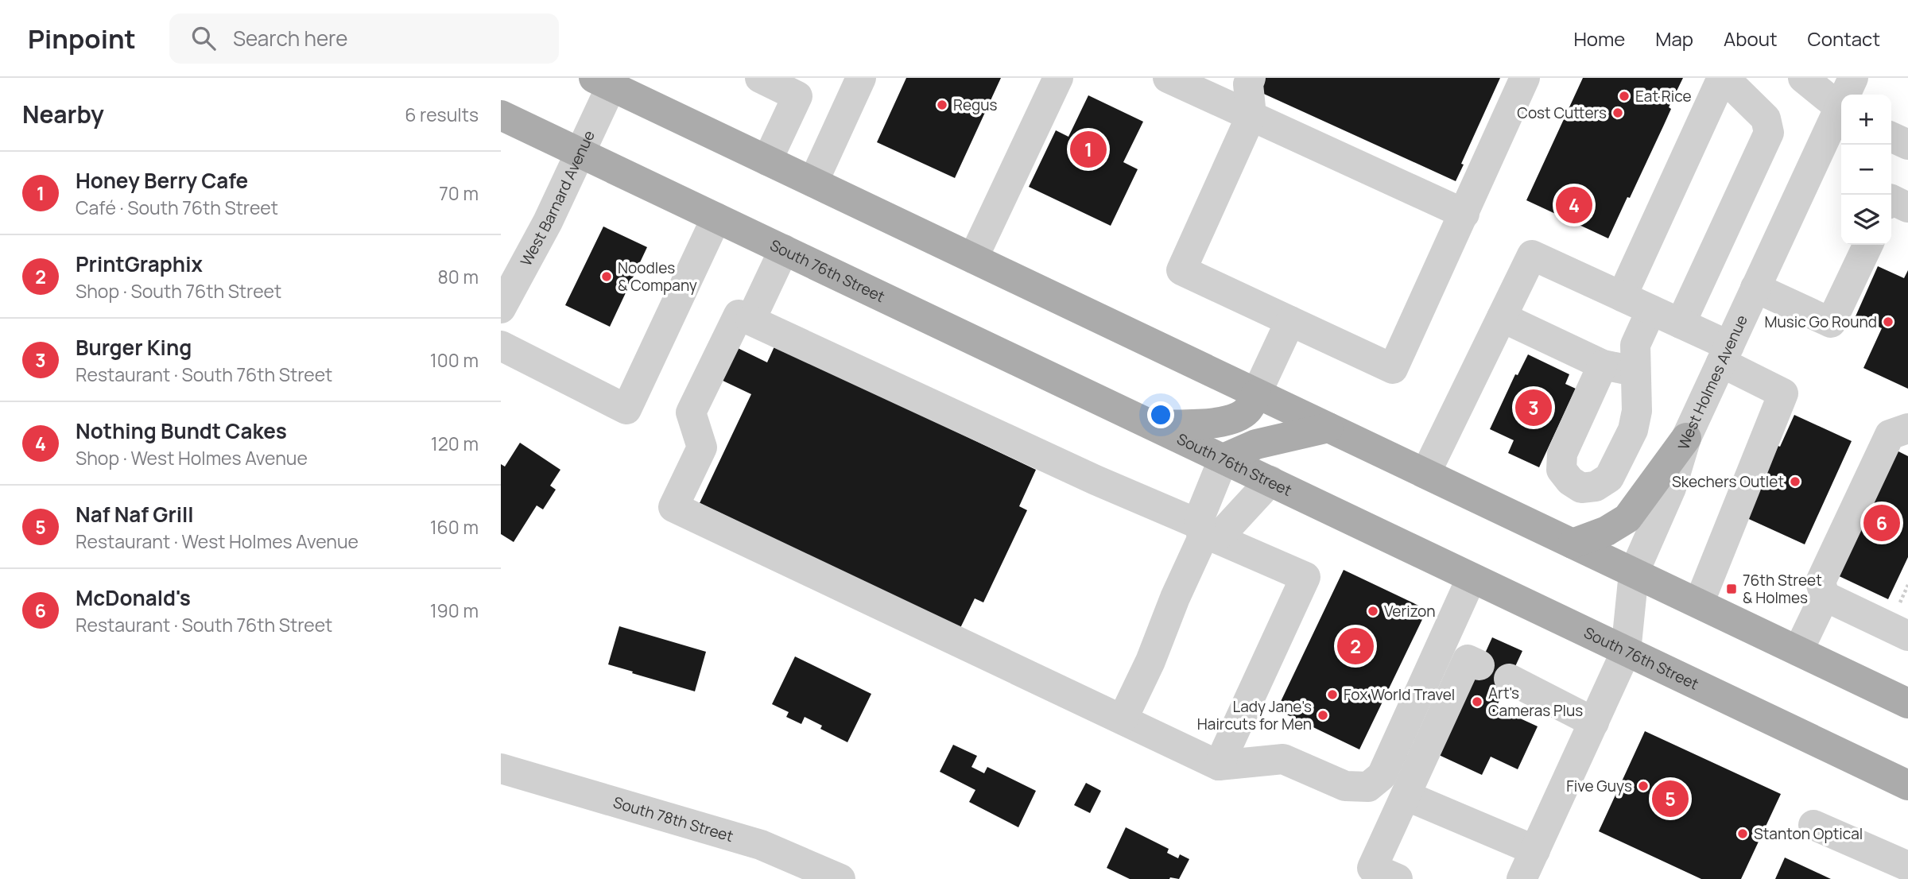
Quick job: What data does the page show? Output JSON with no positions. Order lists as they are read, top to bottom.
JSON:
{
  "streets": {
    "main road": ["South 76th Street"],
    "street": ["West Barnard Avenue", "West Holmes Avenue", "South 78th Street"]
  },
  "crossings": [
    ["West Barnard Avenue", "South 76th Street"],
    ["South 76th Street", "West Holmes Avenue"]
  ],
  "places": {
    "other": [
      "Eat Rice",
      "Regus",
      "Cost Cutters",
      "Noodles & Company",
      "Music Go Round",
      "Skechers Outlet",
      "Verizon",
      "Fox World Travel",
      "Art's Cameras Plus",
      "Lady Jane's Haircuts for Men",
      "Five Guys",
      "Stanton Optical"
    ],
    "transit": ["76th Street & Holmes"]
  },
  "page": {
    "header": "Pinpoint",
    "search": "Search here",
    "nav": [
      "Home",
      "Map",
      "About",
      "Contact"
    ],
    "heading": ["Nearby", "6 results"],
    "map_buttons": ["+", "−"],
    "pins": [
      "1",
      "4",
      "3",
      "6",
      "2",
      "5"
    ],
    "list": [
      {
        "mark": "1",
        "name": "Honey Berry Cafe",
        "note": "Café · South 76th Street",
        "value": "70 m"
      },
      {
        "mark": "2",
        "name": "PrintGraphix",
        "note": "Shop · South 76th Street",
        "value": "80 m"
      },
      {
        "mark": "3",
        "name": "Burger King",
        "note": "Restaurant · South 76th Street",
        "value": "100 m"
      },
      {
        "mark": "4",
        "name": "Nothing Bundt Cakes",
        "note": "Shop · West Holmes Avenue",
        "value": "120 m"
      },
      {
        "mark": "5",
        "name": "Naf Naf Grill",
        "note": "Restaurant · West Holmes Avenue",
        "value": "160 m"
      },
      {
        "mark": "6",
        "name": "McDonald's",
        "note": "Restaurant · South 76th Street",
        "value": "190 m"
      }
    ]
  }
}
